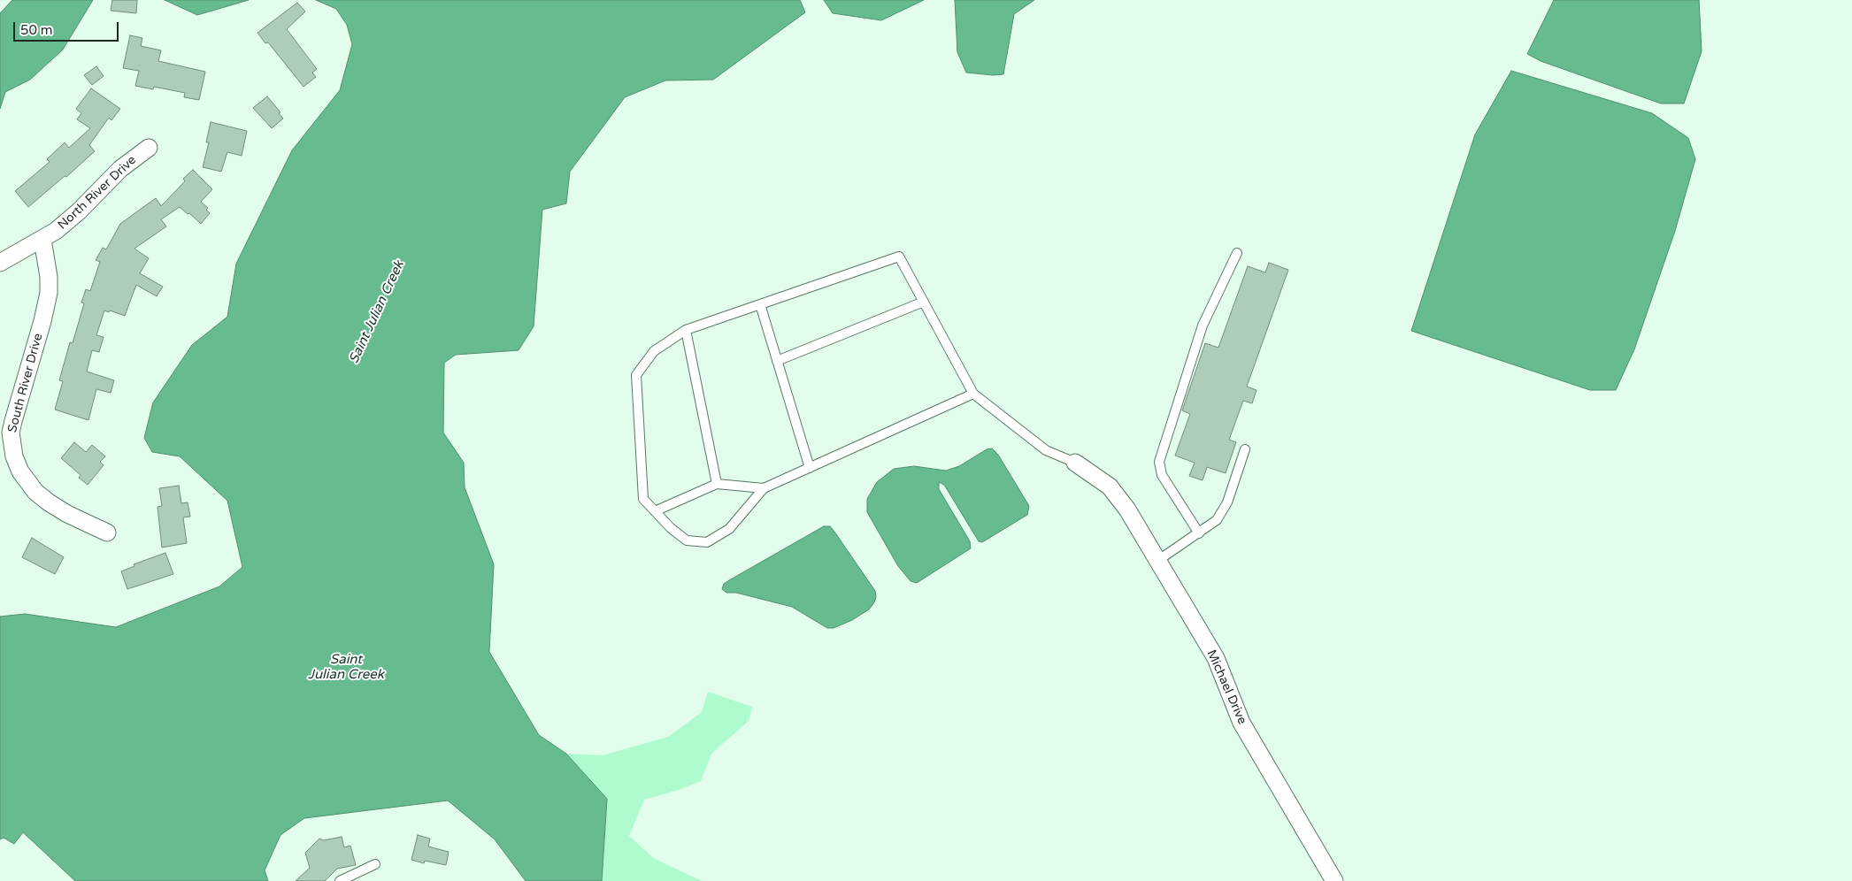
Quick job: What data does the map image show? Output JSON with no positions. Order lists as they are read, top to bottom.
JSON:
{
  "streets": {
    "street": ["North River Drive", "South River Drive", "Michael Drive"]
  },
  "crossings": [
    ["North River Drive", "South River Drive"]
  ],
  "water": ["Saint Julian Creek"],
  "scale_bar": "50 m"
}
